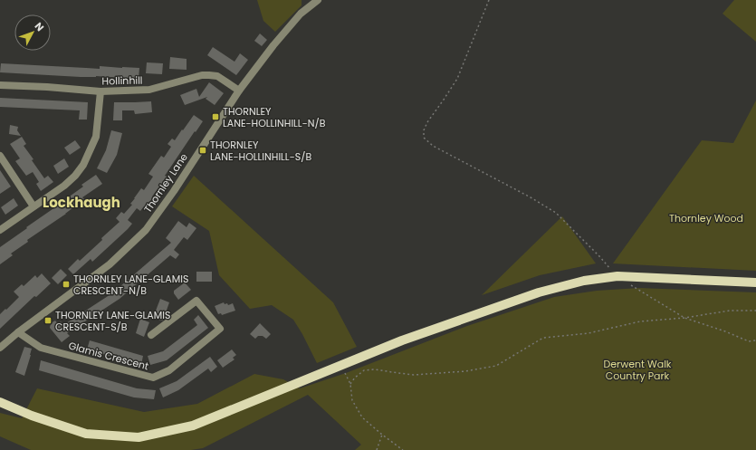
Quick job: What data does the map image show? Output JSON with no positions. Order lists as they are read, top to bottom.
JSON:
{
  "streets": {
    "street": ["Hollinhill", "Thornley Lane", "Glamis Crescent"]
  },
  "crossings": [
    ["Hollinhill", "Thornley Lane"],
    ["Thornley Lane", "Glamis Crescent"]
  ],
  "districts": ["Lockhaugh"],
  "parks": ["Thornley Wood", "Derwent Walk Country Park"],
  "places": {
    "transit": [
      "THORNLEY LANE-HOLLINHILL-N/B",
      "THORNLEY LANE-HOLLINHILL-S/B",
      "THORNLEY LANE-GLAMIS CRESCENT-N/B",
      "THORNLEY LANE-GLAMIS CRESCENT-S/B"
    ]
  },
  "north": "top right"
}
